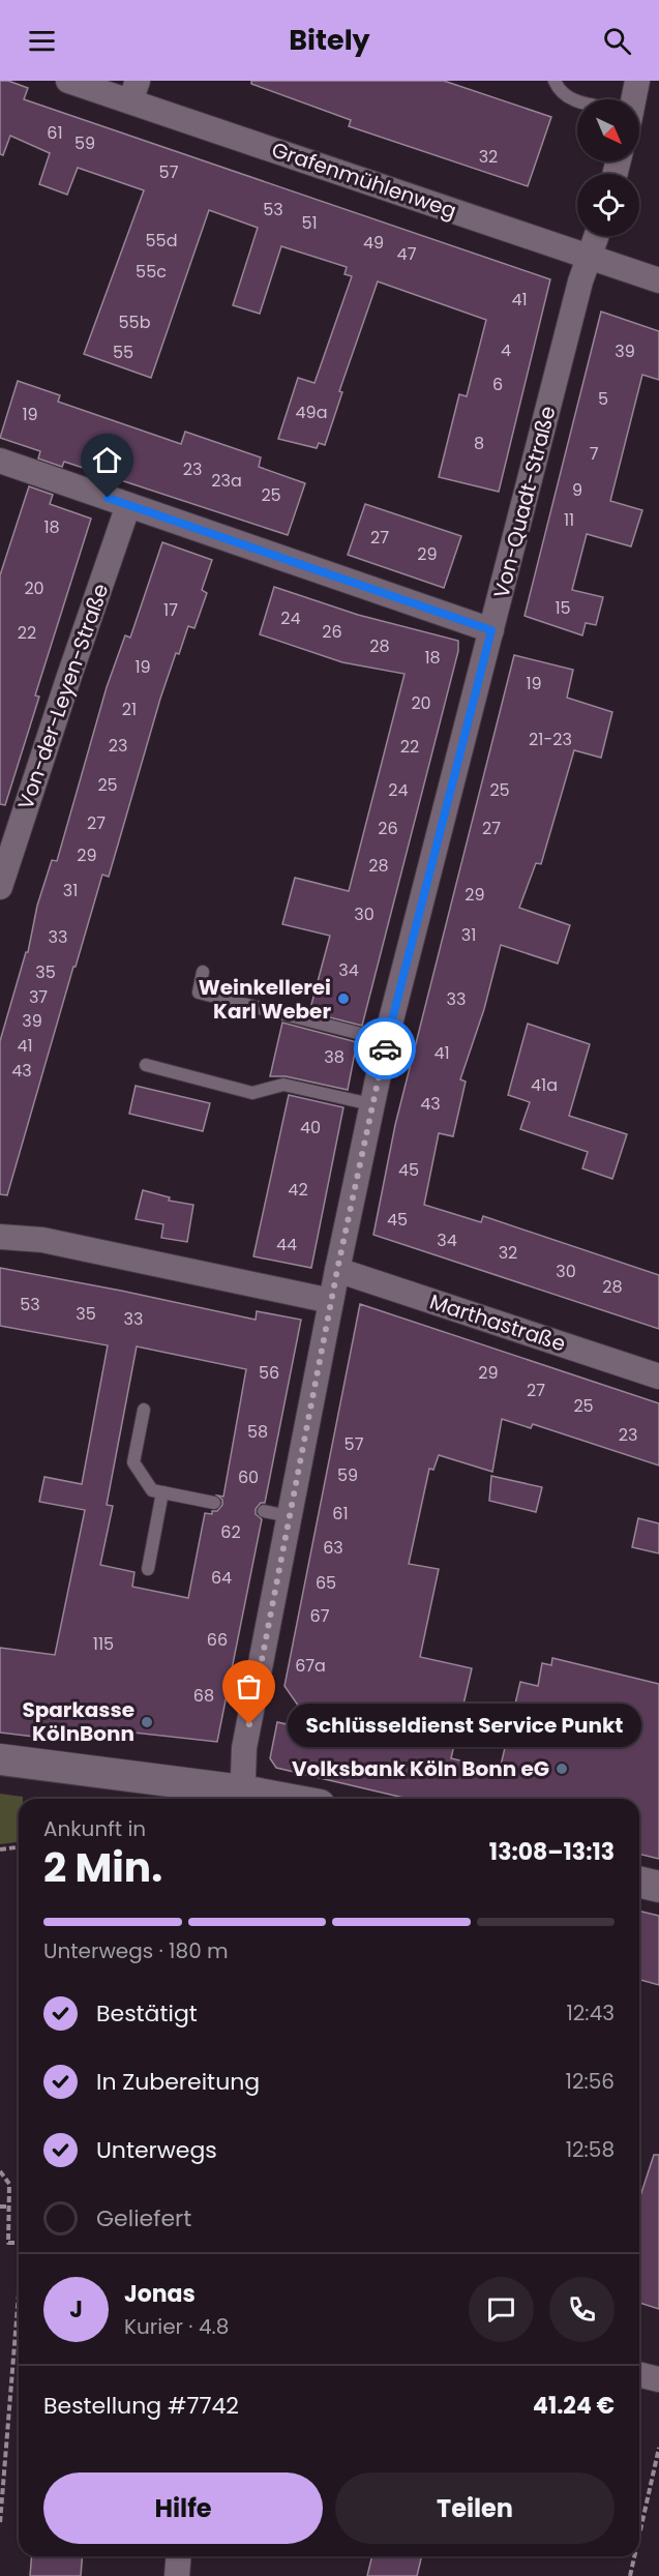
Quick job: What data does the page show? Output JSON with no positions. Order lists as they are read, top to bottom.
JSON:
{
  "streets": {
    "street": [
      "Grafenmühlenweg",
      "Von-Quadt-Straße",
      "Von-der-Leyen-Straße",
      "Marthastraße"
    ]
  },
  "crossings": [
    ["Grafenmühlenweg", "Von-Quadt-Straße"],
    ["Von-Quadt-Straße", "Marthastraße"]
  ],
  "places": [
    "Weinkellerei Karl Weber",
    "Sparkasse KölnBonn",
    "Schlüsseldienst Service Punkt",
    "Volksbank Köln Bonn eG"
  ],
  "house_numbers": [
    "61",
    "59",
    "32",
    "57",
    "53",
    "51",
    "55d",
    "49",
    "47",
    "55c",
    "41",
    "55b",
    "4",
    "39",
    "55",
    "6",
    "5",
    "49a",
    "19",
    "8",
    "7",
    "23",
    "23a",
    "9",
    "25",
    "11",
    "18",
    "27",
    "29",
    "20",
    "15",
    "17",
    "24",
    "26",
    "22",
    "28",
    "18",
    "19",
    "19",
    "20",
    "21",
    "21-23",
    "23",
    "22",
    "25",
    "24",
    "25",
    "27",
    "26",
    "27",
    "29",
    "28",
    "31",
    "29",
    "30",
    "31",
    "33",
    "34",
    "35",
    "37",
    "33",
    "39",
    "41",
    "41",
    "38",
    "43",
    "41a",
    "43",
    "40",
    "45",
    "42",
    "45",
    "34",
    "44",
    "32",
    "30",
    "28",
    "53",
    "35",
    "33",
    "56",
    "29",
    "27",
    "25",
    "58",
    "23",
    "57",
    "59",
    "60",
    "61",
    "62",
    "63",
    "64",
    "65",
    "67",
    "66",
    "115",
    "67a",
    "68"
  ],
  "north": "bottom right",
  "page": {
    "header": "Bitely",
    "bubble": "Schlüsseldienst Service Punkt",
    "heading": ["2 Min.", "Ankunft in", "13:08–13:13"],
    "panel": [
      "Jonas",
      "Kurier · 4.8",
      "Bestellung #7742",
      "41.24 €"
    ],
    "bar": "Unterwegs · 180 m",
    "list": [
      ["Bestätigt", "12:43"],
      ["In Zubereitung", "12:56"],
      ["Unterwegs", "12:58"],
      "Geliefert"
    ],
    "round": "J",
    "buttons": ["Hilfe", "Teilen"]
  }
}
